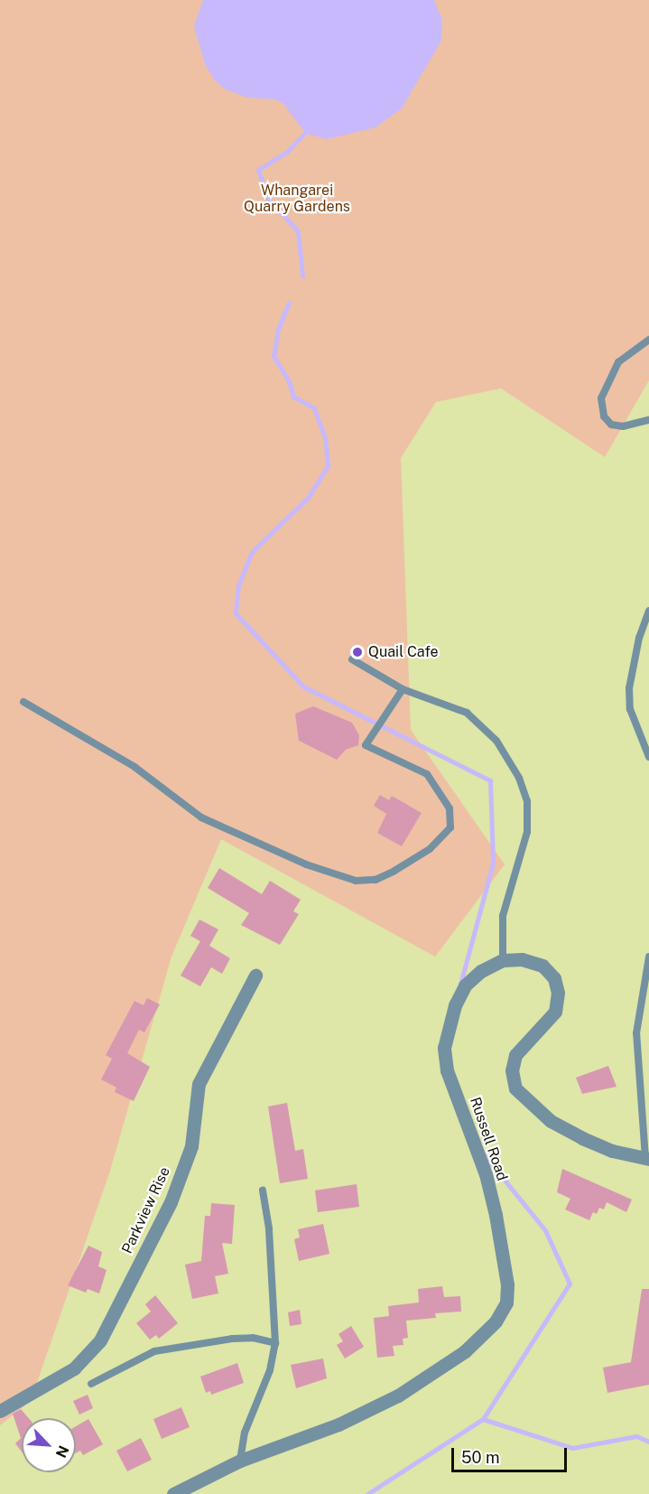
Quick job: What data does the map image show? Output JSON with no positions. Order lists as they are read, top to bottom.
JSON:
{
  "streets": {
    "street": ["Russell Road", "Parkview Rise"]
  },
  "parks": ["Whangarei Quarry Gardens"],
  "places": ["Quail Cafe"],
  "scale_bar": "50 m",
  "north": "bottom right"
}
